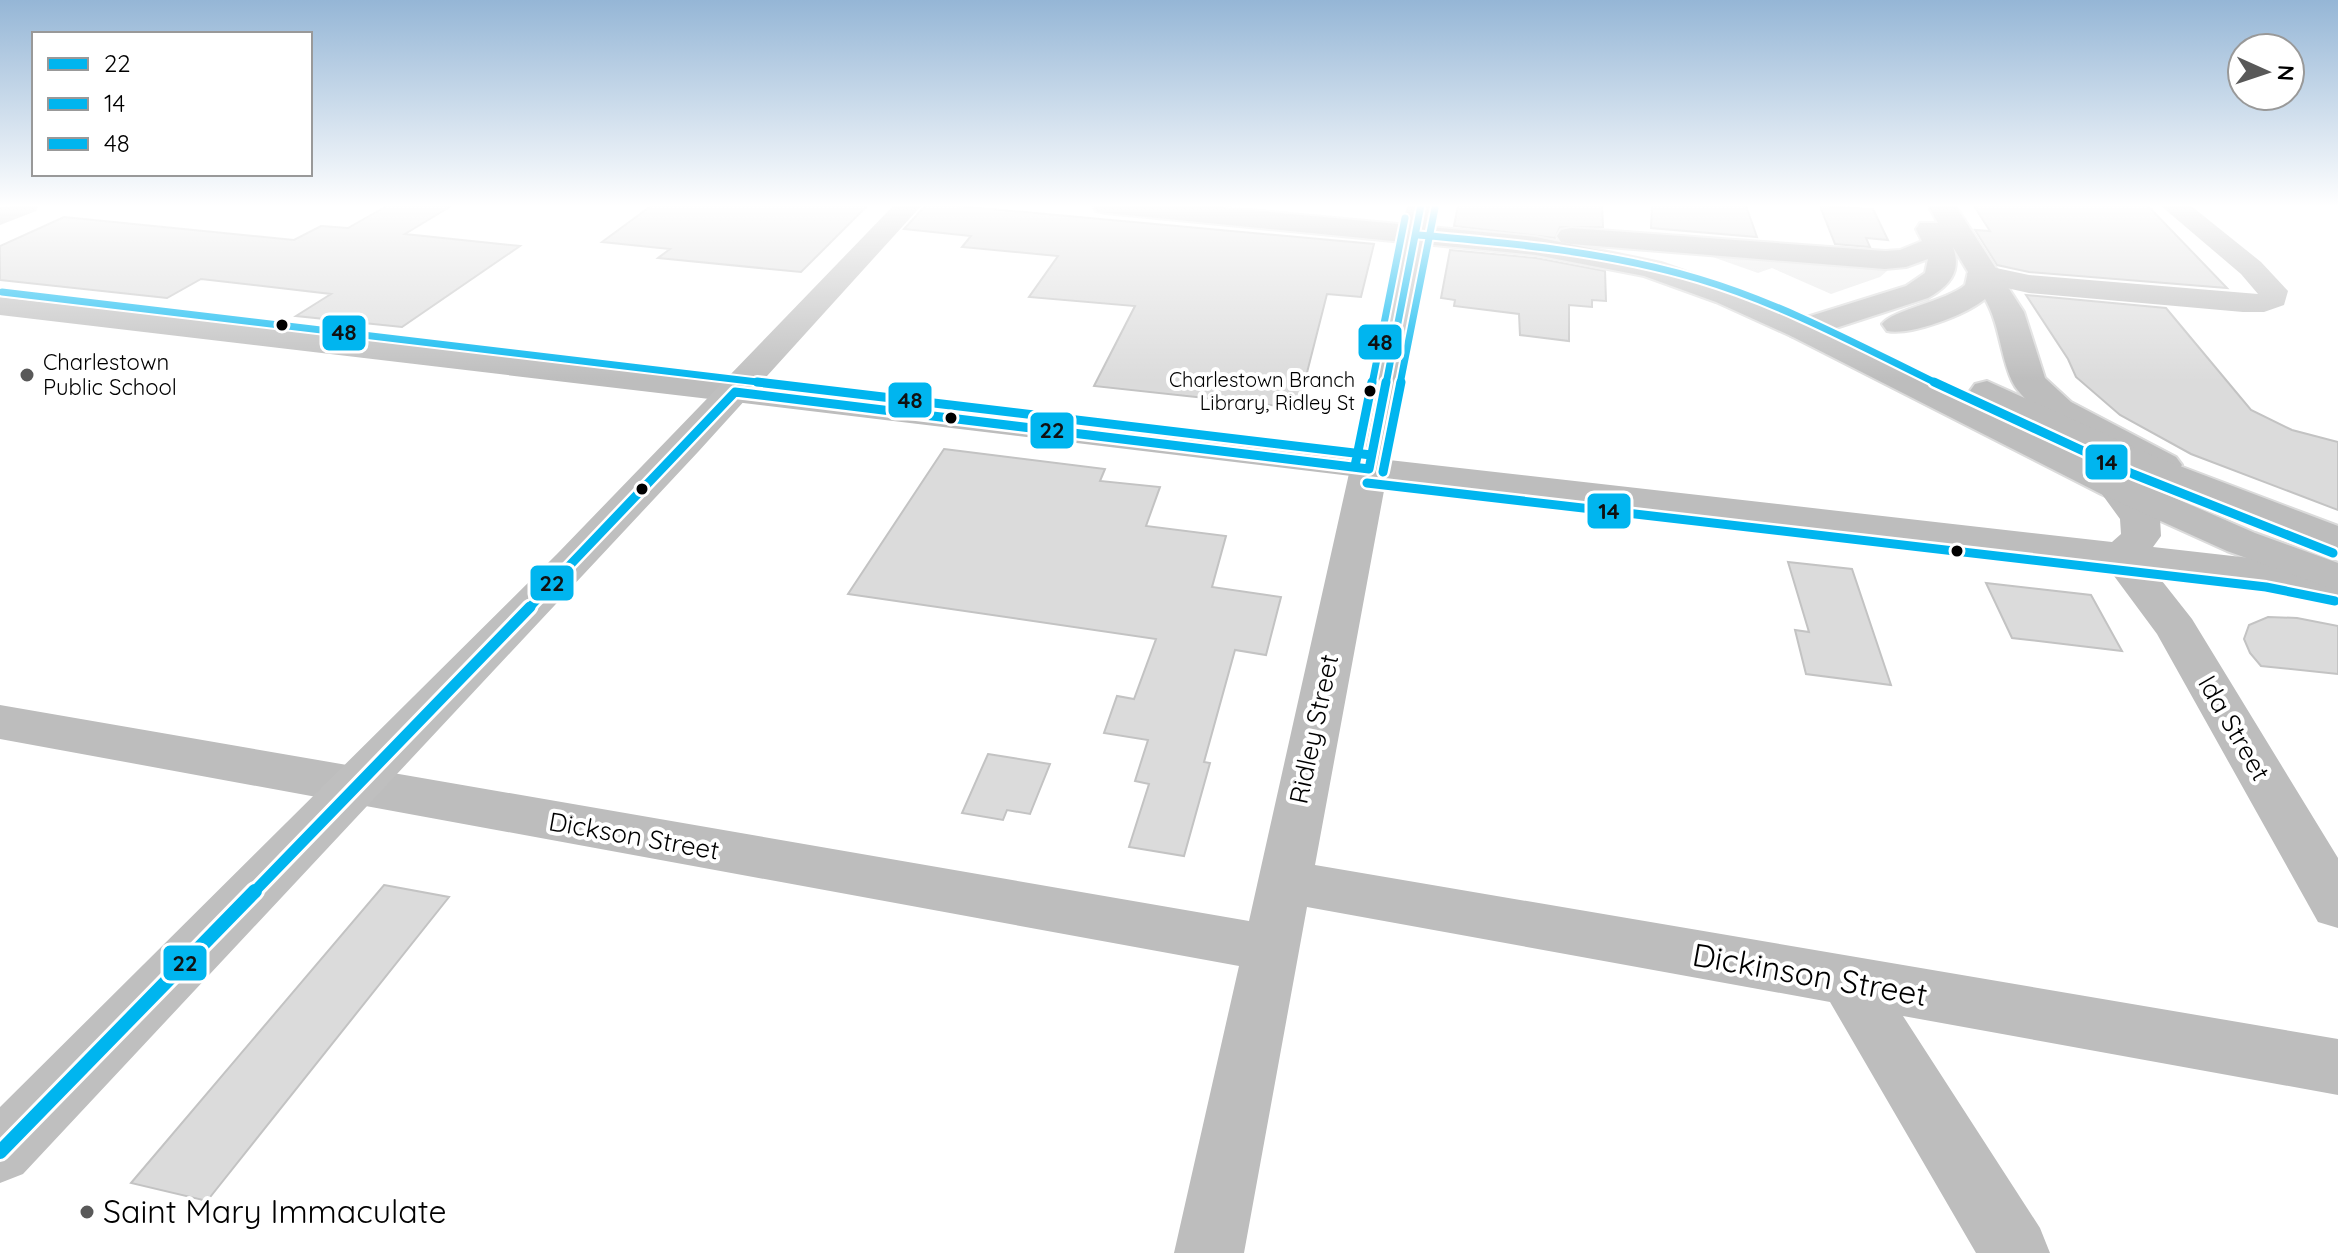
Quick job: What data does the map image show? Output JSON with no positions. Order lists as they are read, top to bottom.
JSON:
{
  "streets": {
    "main road": [
      "Ida Street",
      "Ridley Street",
      "Dickson Street",
      "Dickinson Street"
    ]
  },
  "crossings": [
    ["Ridley Street", "Dickson Street"],
    ["Ridley Street", "Dickinson Street"]
  ],
  "places": ["Charlestown Public School", "Charlestown Branch Library, Ridley St", "Saint Mary Immaculate"],
  "lines": ["transit line 22", "transit line 14", "transit line 48"],
  "legend": ["22", "14", "48"],
  "north": "right"
}
